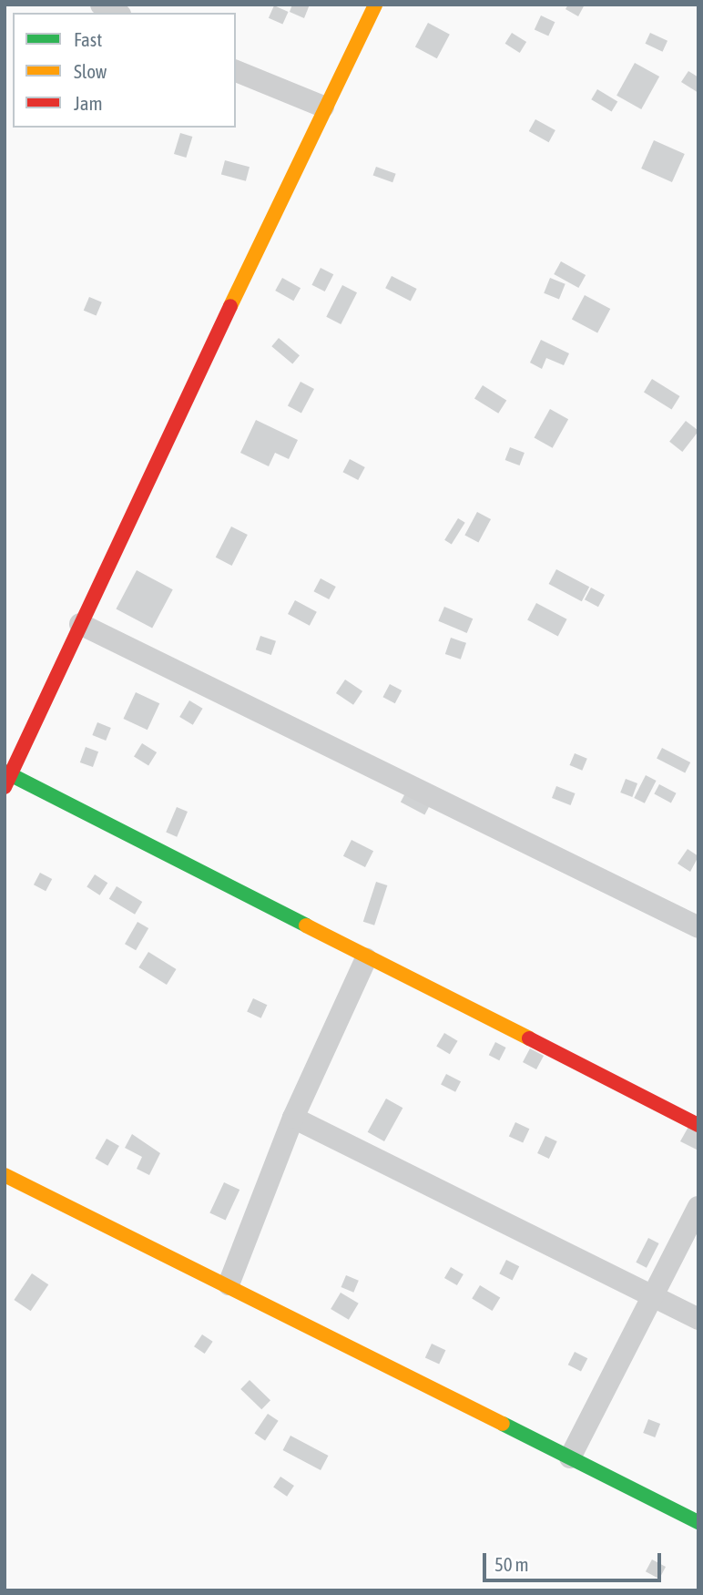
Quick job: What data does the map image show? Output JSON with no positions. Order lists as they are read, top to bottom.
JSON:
{
  "legend": ["Fast", "Slow", "Jam"],
  "scale_bar": "50 m"
}
